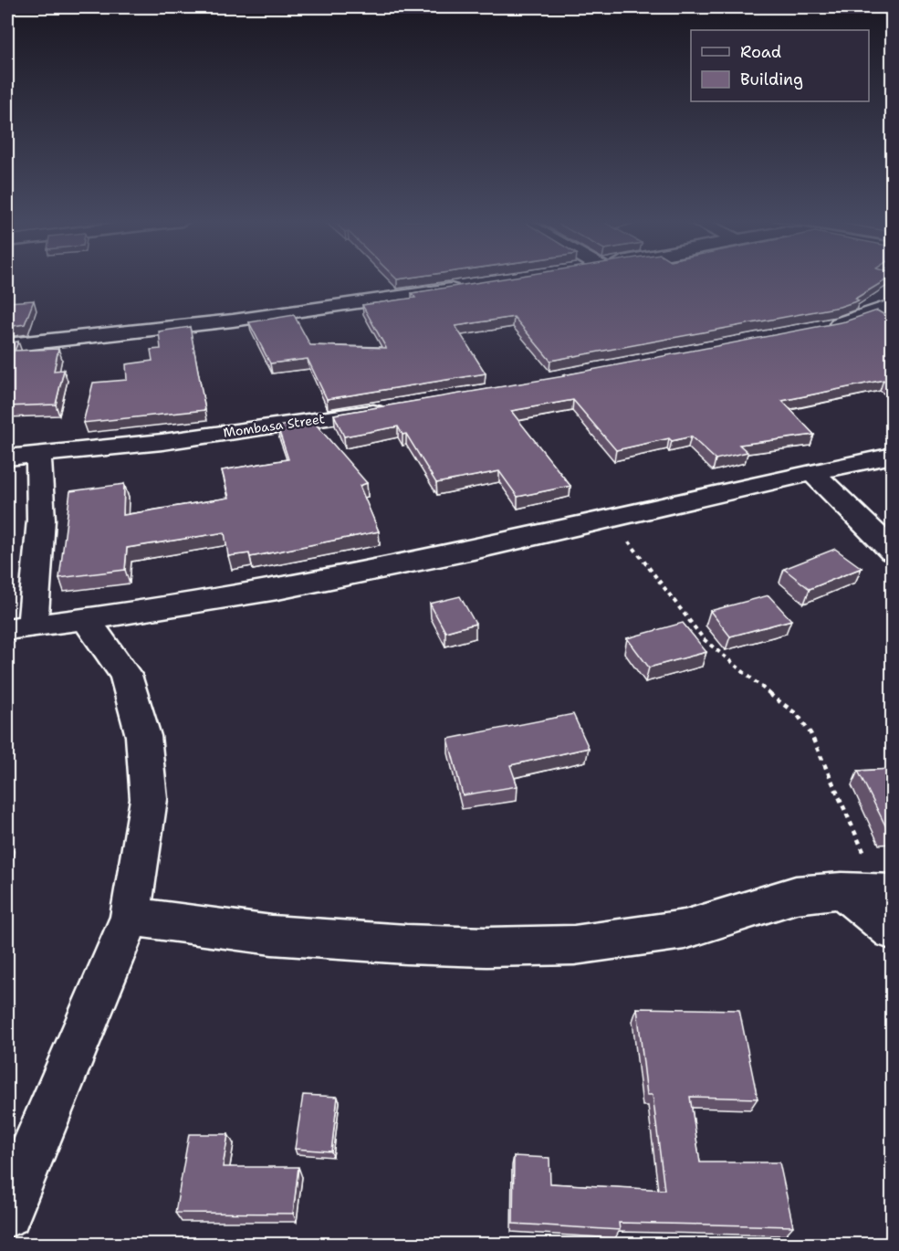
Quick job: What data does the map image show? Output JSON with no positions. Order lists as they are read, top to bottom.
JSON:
{
  "streets": {
    "street": ["Mombasa Street"]
  },
  "legend": ["Road", "Building"]
}
